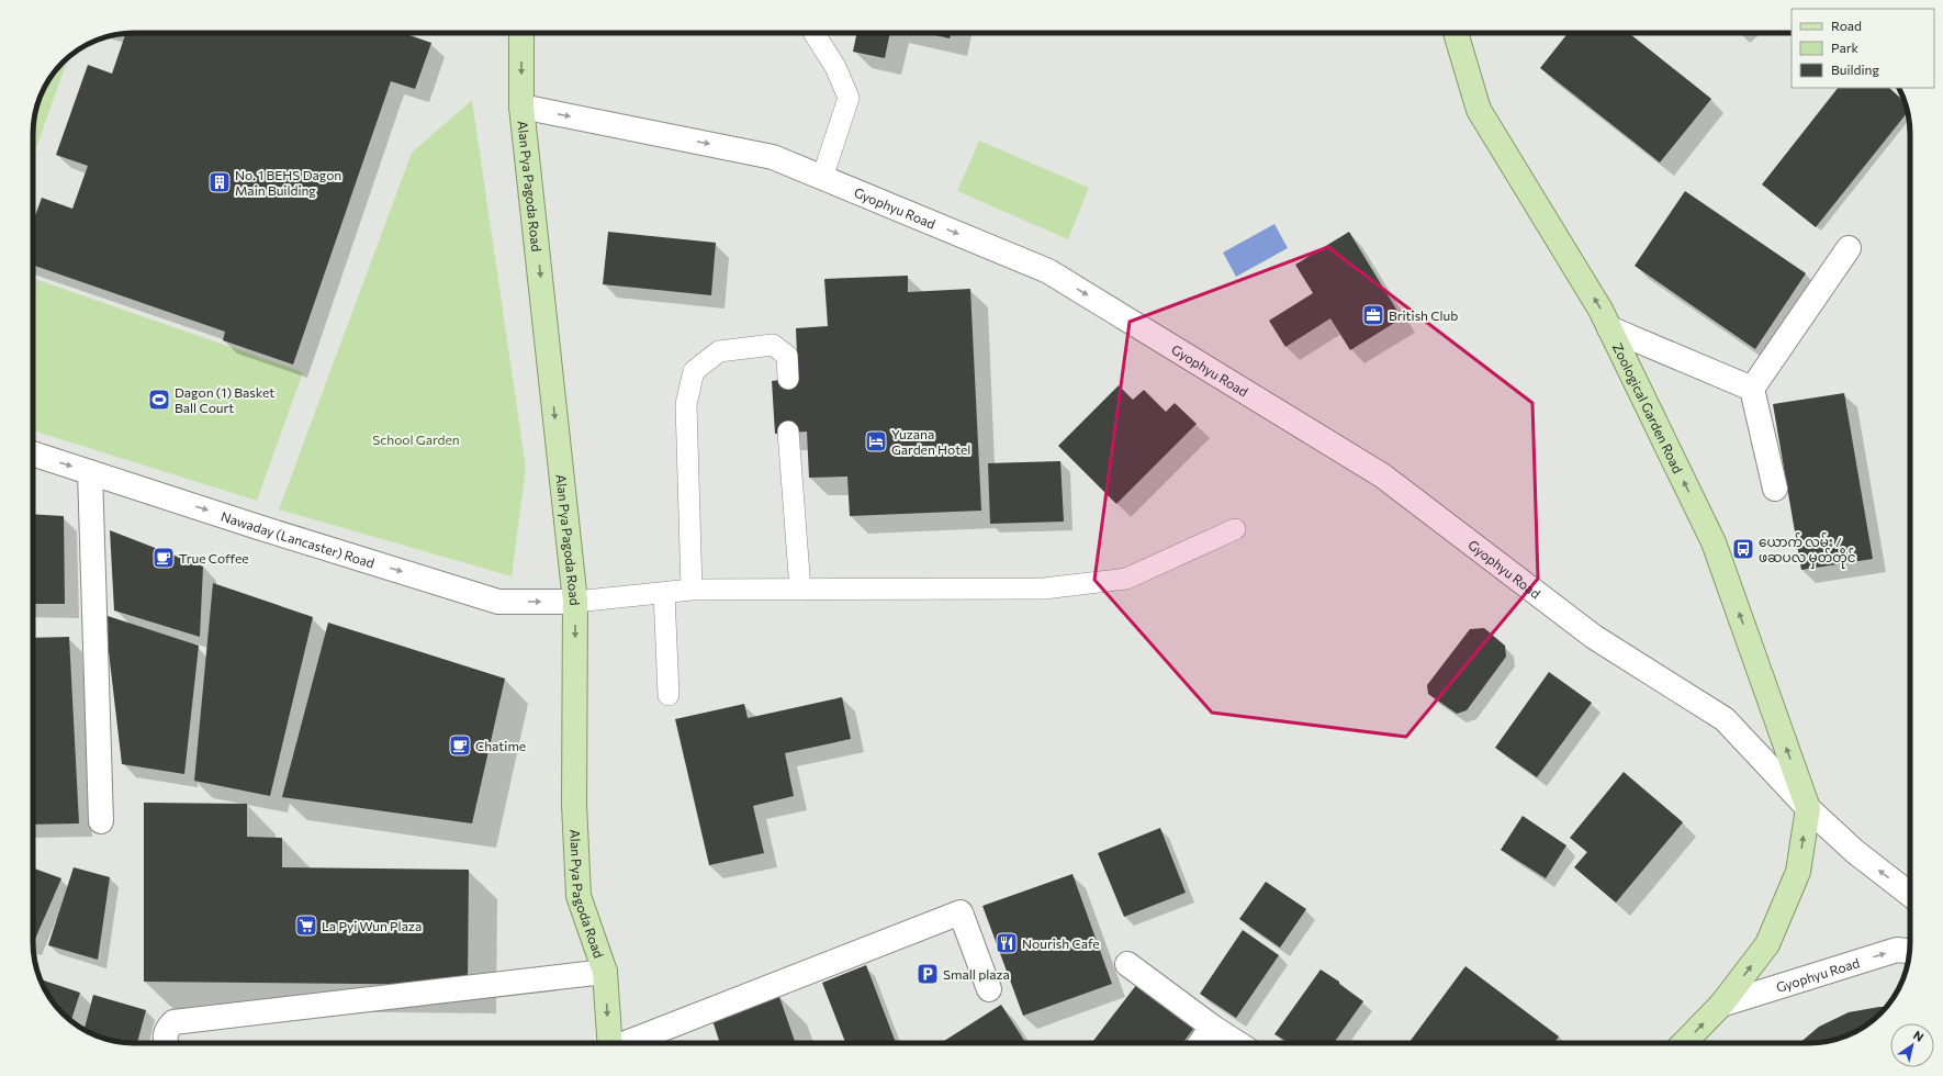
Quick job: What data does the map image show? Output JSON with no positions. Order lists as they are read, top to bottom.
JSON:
{
  "streets": {
    "main road": ["Alan Pya Pagoda Road", "Gyophyu Road", "Zoological Garden Road"],
    "street": ["Nawaday (Lancaster) Road"]
  },
  "crossings": [
    ["Alan Pya Pagoda Road", "Gyophyu Road"],
    ["Alan Pya Pagoda Road", "Nawaday (Lancaster) Road"],
    ["Gyophyu Road", "Zoological Garden Road"]
  ],
  "one_way": ["Alan Pya Pagoda Road", "Zoological Garden Road", "Nawaday (Lancaster) Road"],
  "parks": ["School Garden"],
  "places": {
    "building": ["No. 1 BEHS Dagon Main Building"],
    "office": ["British Club"],
    "sports": ["Dagon (1) Basket Ball Court"],
    "hotel": ["Yuzana Garden Hotel"],
    "bus stop": ["ယောက် လမ်း / ဖဆပလ မှတ်တိုင်"],
    "cafe": ["True Coffee", "Chatime"],
    "supermarket": ["La Pyi Wun Plaza"],
    "restaurant": ["Nourish Cafe"],
    "parking": ["Small plaza"]
  },
  "legend": ["Road", "Park", "Building"],
  "north": "top right"
}
